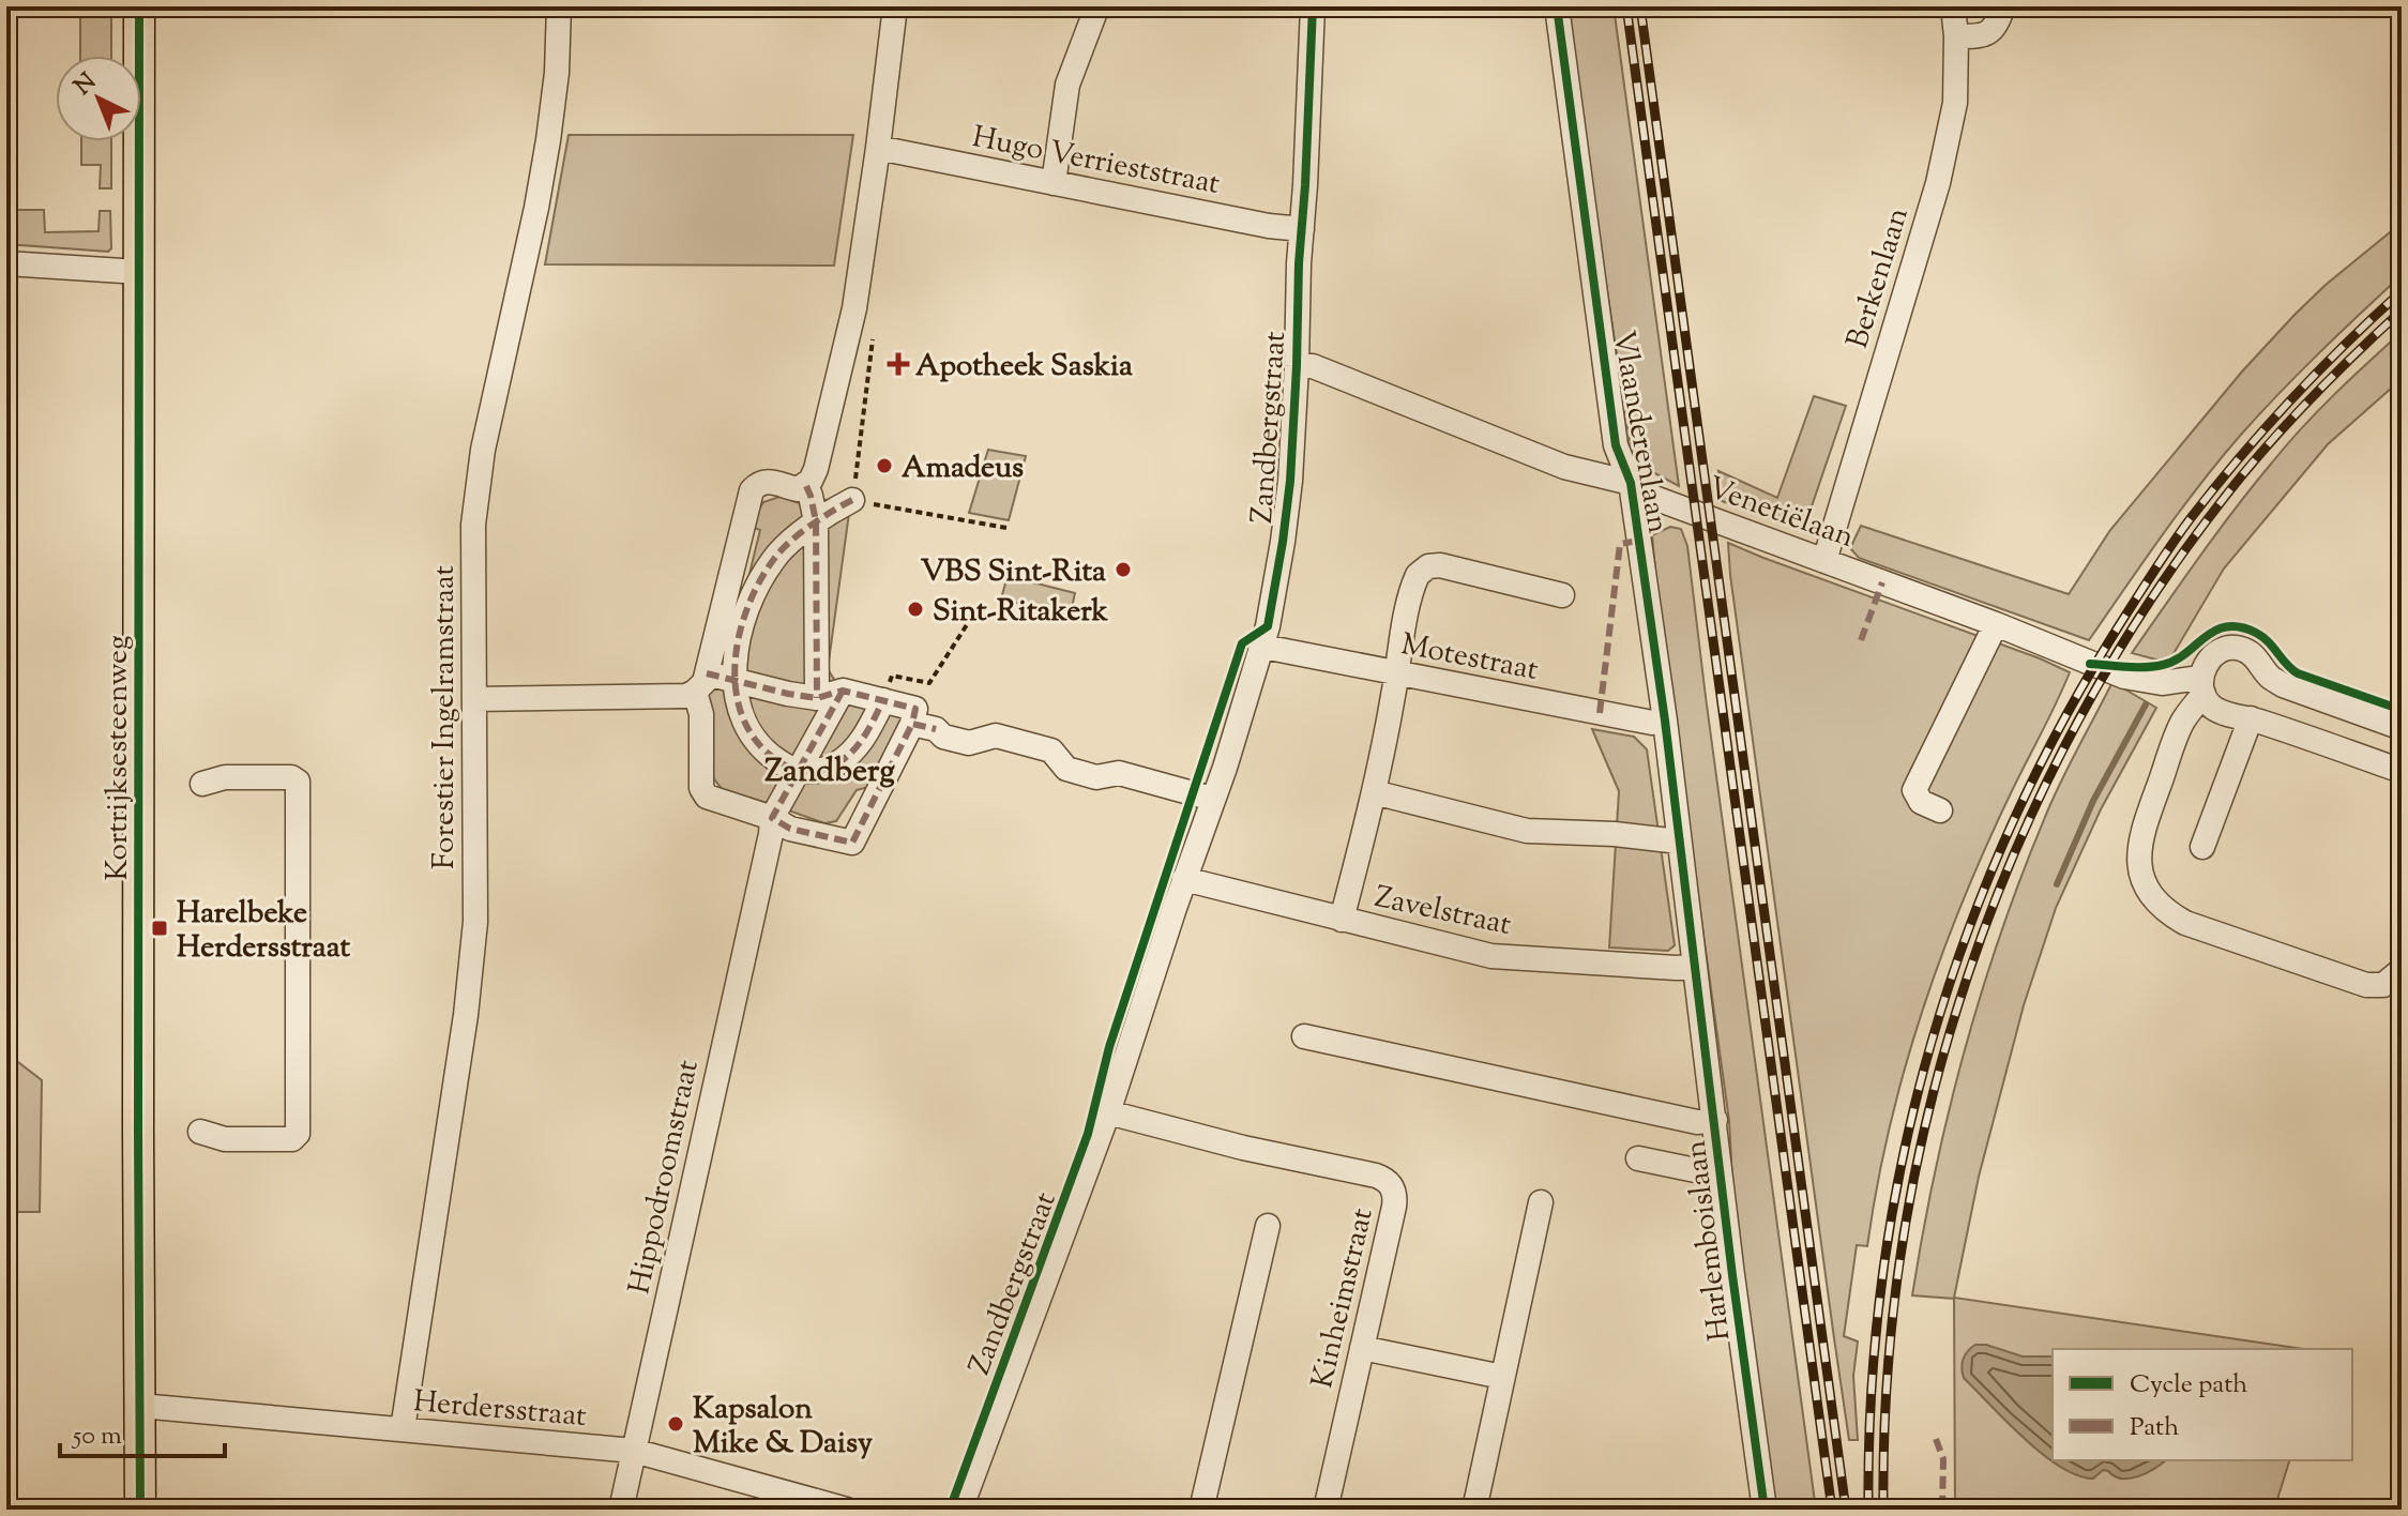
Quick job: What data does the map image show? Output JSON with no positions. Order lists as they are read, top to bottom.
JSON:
{
  "streets": {
    "main road": ["Kortrijksesteenweg"],
    "street": [
      "Hugo Verrieststraat",
      "Berkenlaan",
      "Zandbergstraat",
      "Vlaanderenlaan",
      "Venetiëlaan",
      "Motestraat",
      "Forestier Ingelramstraat",
      "Zavelstraat",
      "Hippodroomstraat",
      "Harlemboislaan",
      "Kinheimstraat",
      "Herdersstraat"
    ]
  },
  "crossings": [
    ["Hugo Verrieststraat", "Zandbergstraat"],
    ["Berkenlaan", "Venetiëlaan"],
    ["Zandbergstraat", "Venetiëlaan"],
    ["Zandbergstraat", "Motestraat"],
    ["Zandbergstraat", "Zavelstraat"],
    ["Zandbergstraat", "Kinheimstraat"],
    ["Vlaanderenlaan", "Venetiëlaan"],
    ["Vlaanderenlaan", "Motestraat"],
    ["Vlaanderenlaan", "Zavelstraat"],
    ["Vlaanderenlaan", "Harlemboislaan"],
    ["Forestier Ingelramstraat", "Herdersstraat"],
    ["Kortrijksesteenweg", "Herdersstraat"],
    ["Zavelstraat", "Harlemboislaan"],
    ["Hippodroomstraat", "Herdersstraat"]
  ],
  "districts": ["Zandberg"],
  "places": {
    "health": ["Apotheek Saskia"],
    "other": [
      "Amadeus",
      "VBS Sint-Rita",
      "Sint-Ritakerk",
      "Kapsalon Mike & Daisy"
    ],
    "transit": ["Harelbeke Herdersstraat"]
  },
  "legend": ["Cycle path", "Path"],
  "scale_bar": "50 m",
  "north": "top left"
}
